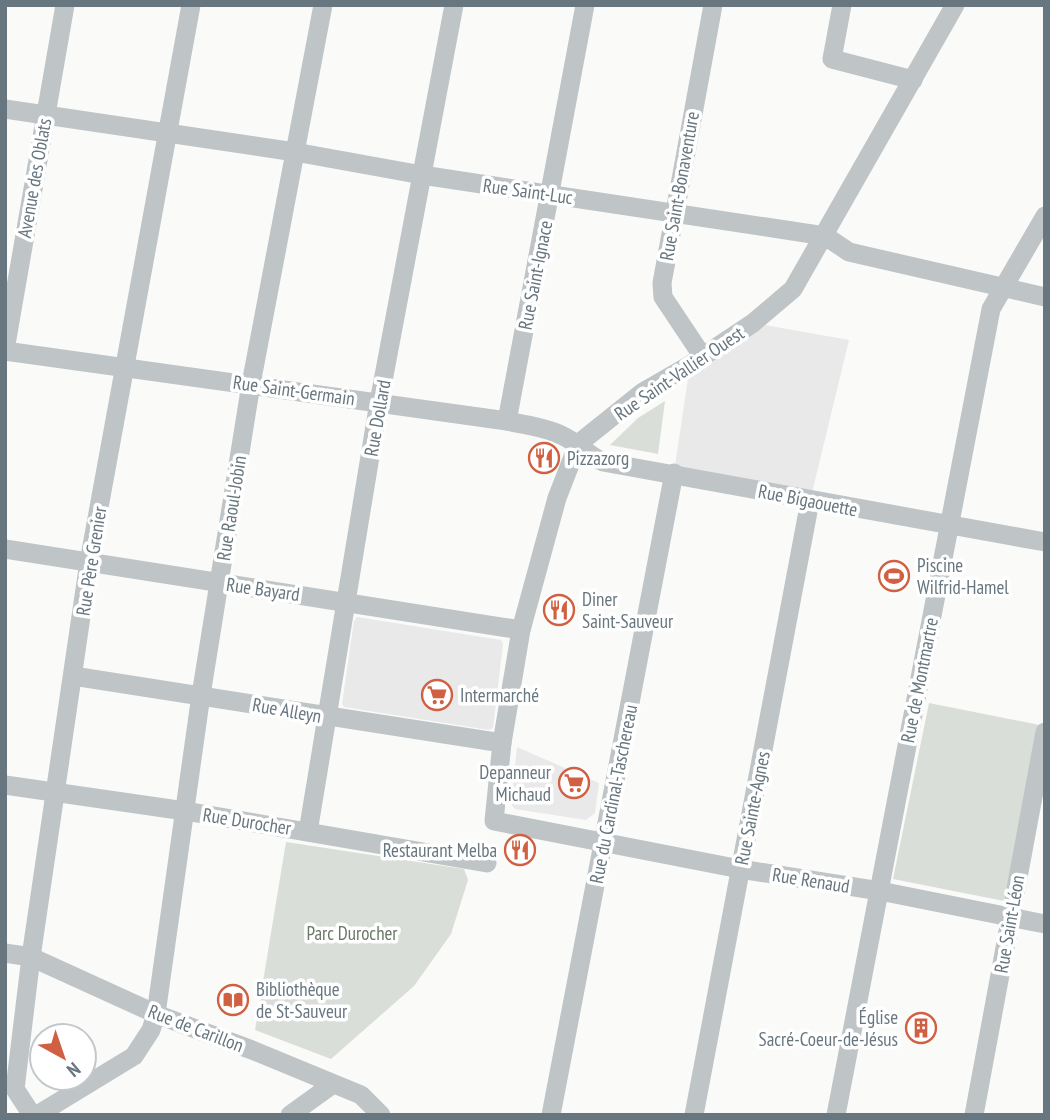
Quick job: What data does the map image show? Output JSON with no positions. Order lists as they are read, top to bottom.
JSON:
{
  "streets": {
    "street": [
      "Avenue des Oblats",
      "Rue Saint-Bonaventure",
      "Rue Saint-Luc",
      "Rue Saint-Ignace",
      "Rue Saint-Vallier Ouest",
      "Rue Saint-Germain",
      "Rue Dollard",
      "Rue Bigaouette",
      "Rue Raoul-Jobin",
      "Rue Père Grenier",
      "Rue Bayard",
      "Rue de Montmartre",
      "Rue Alleyn",
      "Rue du Cardinal-Taschereau",
      "Rue Sainte-Agnes",
      "Rue Durocher",
      "Rue Renaud",
      "Rue Saint-Léon",
      "Rue de Carillon"
    ]
  },
  "crossings": [
    ["Avenue des Oblats", "Rue Saint-Luc"],
    ["Avenue des Oblats", "Rue Saint-Germain"],
    ["Rue Saint-Bonaventure", "Rue Saint-Luc"],
    ["Rue Saint-Bonaventure", "Rue Saint-Vallier Ouest"],
    ["Rue Saint-Luc", "Rue Saint-Ignace"],
    ["Rue Saint-Luc", "Rue Saint-Vallier Ouest"],
    ["Rue Saint-Luc", "Rue Dollard"],
    ["Rue Saint-Luc", "Rue Raoul-Jobin"],
    ["Rue Saint-Luc", "Rue Père Grenier"],
    ["Rue Saint-Luc", "Rue de Montmartre"],
    ["Rue Saint-Ignace", "Rue Saint-Germain"],
    ["Rue Saint-Vallier Ouest", "Rue Saint-Germain"],
    ["Rue Saint-Vallier Ouest", "Rue Bigaouette"],
    ["Rue Saint-Germain", "Rue Dollard"],
    ["Rue Saint-Germain", "Rue Bigaouette"],
    ["Rue Saint-Germain", "Rue Raoul-Jobin"],
    ["Rue Saint-Germain", "Rue Père Grenier"],
    ["Rue Dollard", "Rue Bayard"],
    ["Rue Dollard", "Rue Alleyn"],
    ["Rue Dollard", "Rue Durocher"],
    ["Rue Bigaouette", "Rue de Montmartre"],
    ["Rue Bigaouette", "Rue du Cardinal-Taschereau"],
    ["Rue Bigaouette", "Rue Sainte-Agnes"],
    ["Rue Raoul-Jobin", "Rue Père Grenier"],
    ["Rue Raoul-Jobin", "Rue Bayard"],
    ["Rue Raoul-Jobin", "Rue Alleyn"],
    ["Rue Raoul-Jobin", "Rue Durocher"],
    ["Rue Raoul-Jobin", "Rue de Carillon"],
    ["Rue Père Grenier", "Rue Bayard"],
    ["Rue Père Grenier", "Rue Alleyn"],
    ["Rue Père Grenier", "Rue Durocher"],
    ["Rue Père Grenier", "Rue de Carillon"],
    ["Rue de Montmartre", "Rue Renaud"],
    ["Rue Alleyn", "Rue Renaud"],
    ["Rue du Cardinal-Taschereau", "Rue Renaud"],
    ["Rue Sainte-Agnes", "Rue Renaud"],
    ["Rue Renaud", "Rue Saint-Léon"]
  ],
  "parks": ["Parc Durocher"],
  "places": {
    "restaurant": ["Pizzazorg", "Diner Saint-Sauveur", "Restaurant Melba"],
    "sports": ["Piscine Wilfrid-Hamel"],
    "supermarket": ["Intermarché", "Depanneur Michaud"],
    "library": ["Bibliothèque de St-Sauveur"],
    "building": ["Église Sacré-Coeur-de-Jésus"]
  },
  "north": "bottom right"
}
